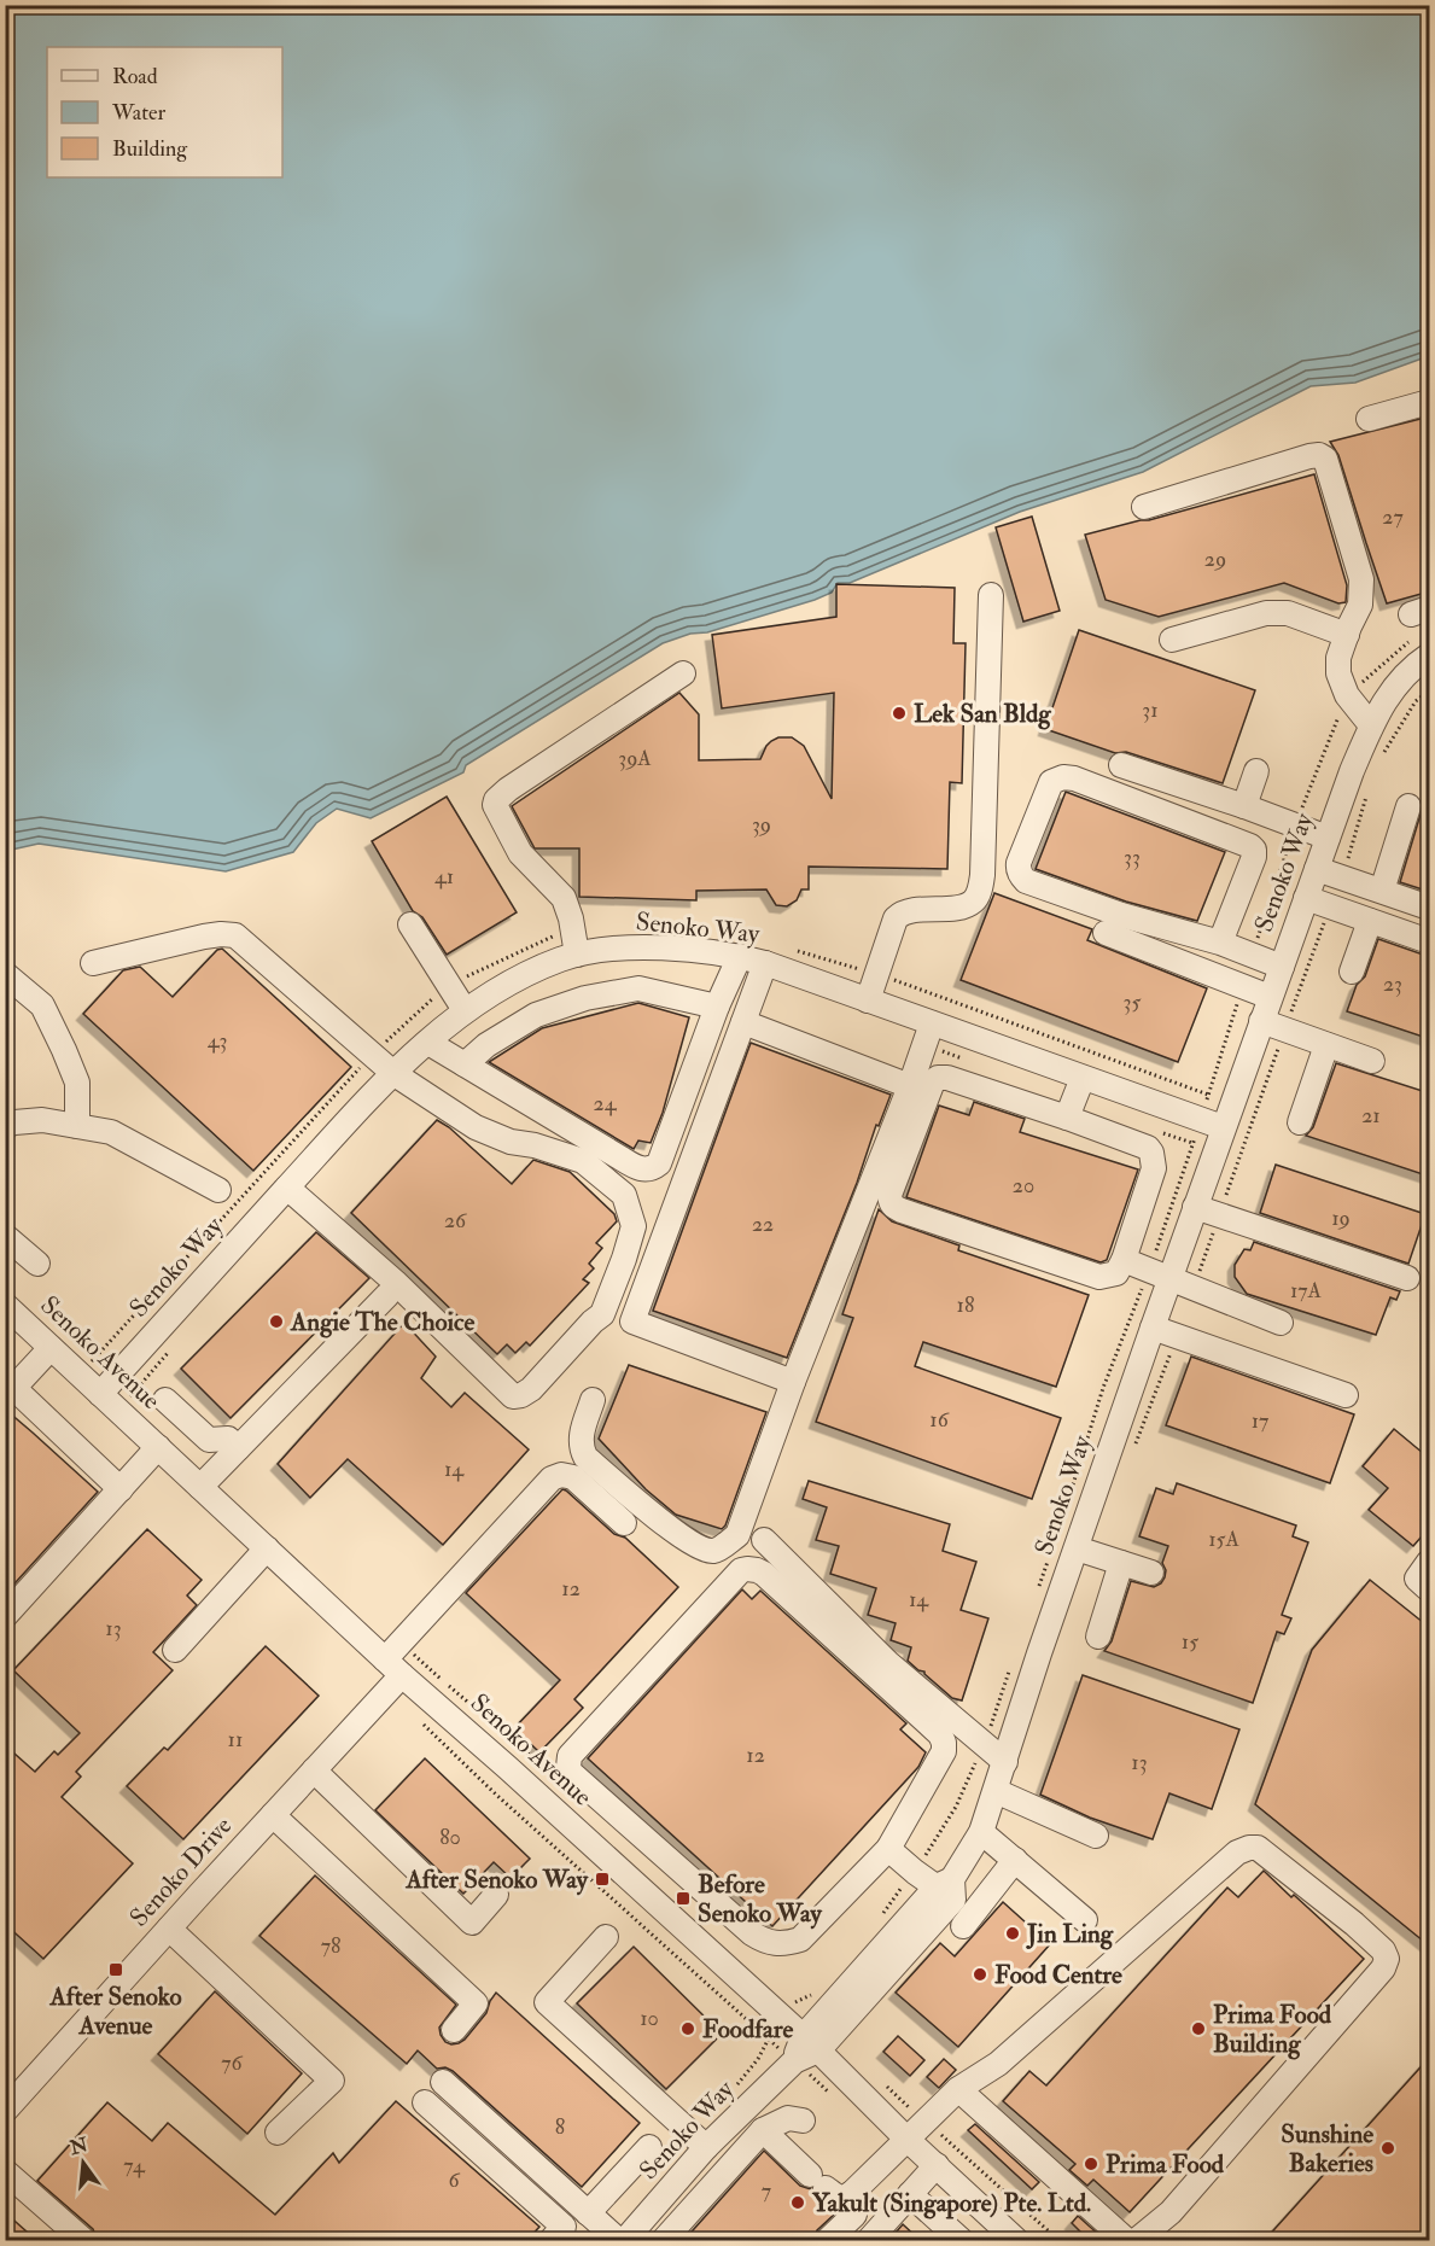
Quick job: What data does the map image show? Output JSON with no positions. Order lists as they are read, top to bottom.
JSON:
{
  "streets": {
    "street": ["Senoko Way", "Senoko Avenue", "Senoko Drive"]
  },
  "crossings": [
    ["Senoko Way", "Senoko Avenue"],
    ["Senoko Avenue", "Senoko Drive"]
  ],
  "places": {
    "other": [
      "Lek San Bldg",
      "Angie The Choice",
      "Jin Ling",
      "Food Centre",
      "Foodfare",
      "Prima Food Building",
      "Sunshine Bakeries",
      "Prima Food",
      "Yakult (Singapore) Pte. Ltd."
    ],
    "transit": ["After Senoko Way", "Before Senoko Way", "After Senoko Avenue"]
  },
  "house_numbers": [
    "27",
    "29",
    "31",
    "39A",
    "39",
    "33",
    "41",
    "23",
    "35",
    "43",
    "24",
    "21",
    "20",
    "19",
    "26",
    "22",
    "17A",
    "18",
    "16",
    "17",
    "14",
    "15A",
    "12",
    "14",
    "13",
    "15",
    "11",
    "12",
    "13",
    "80",
    "78",
    "10",
    "76",
    "8",
    "74",
    "6",
    "7"
  ],
  "legend": ["Road", "Water", "Building"],
  "north": "top"
}
